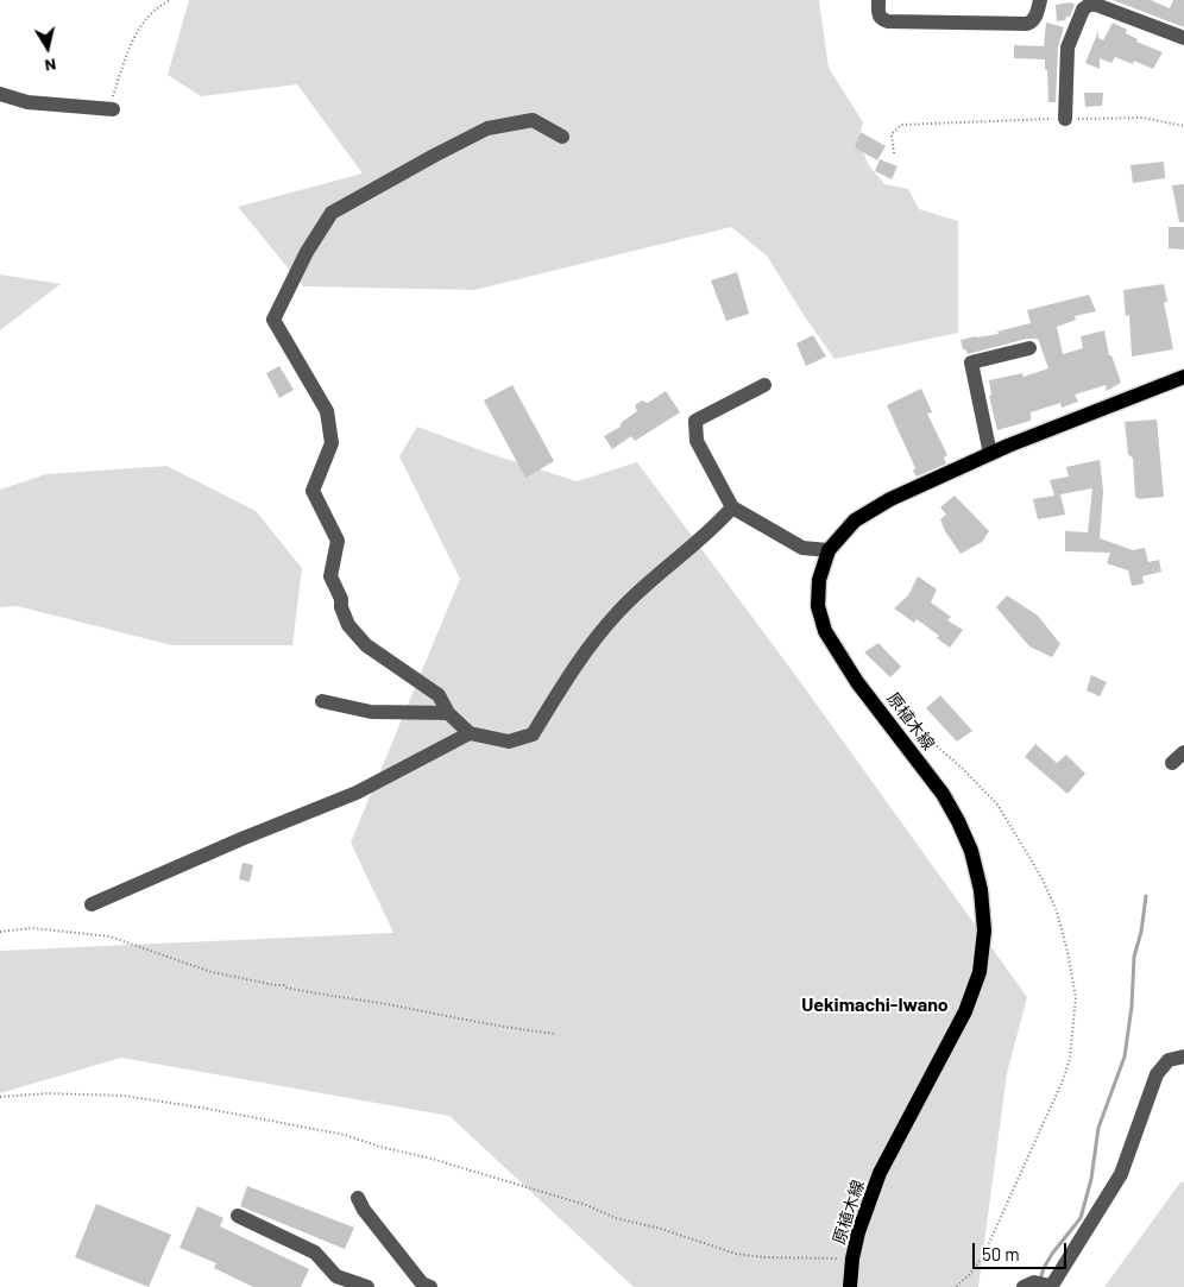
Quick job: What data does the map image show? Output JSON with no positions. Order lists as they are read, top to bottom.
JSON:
{
  "streets": {
    "main road": ["原植木線"]
  },
  "districts": ["Uekimachi-Iwano"],
  "scale_bar": "50 m",
  "north": "bottom"
}
